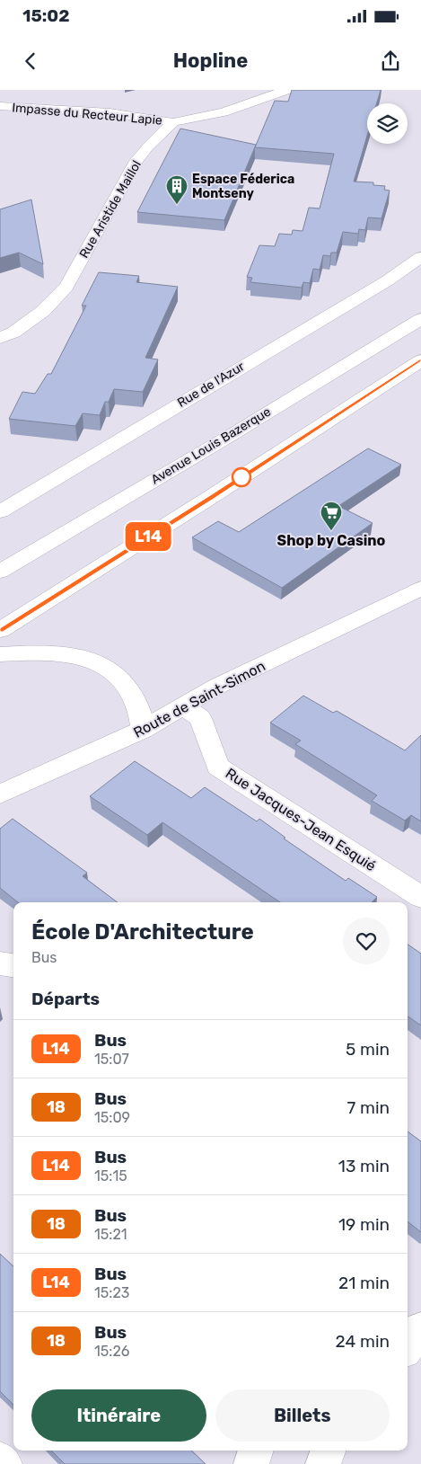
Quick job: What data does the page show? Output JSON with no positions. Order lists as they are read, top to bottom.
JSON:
{
  "streets": {
    "street": [
      "Impasse du Recteur Lapie",
      "Rue Aristide Maillol",
      "Rue de l'Azur",
      "Avenue Louis Bazerque",
      "Route de Saint-Simon",
      "Rue Jacques-Jean Esquié"
    ]
  },
  "crossings": [
    ["Impasse du Recteur Lapie", "Rue Aristide Maillol"],
    ["Route de Saint-Simon", "Rue Jacques-Jean Esquié"]
  ],
  "places": {
    "building": ["Espace Féderica Montseny"],
    "supermarket": ["Shop by Casino"]
  },
  "lines": ["bus line L14"],
  "page": {
    "status": "15:02",
    "header": "Hopline",
    "on_map": "L14",
    "heading": [
      ["École D'Architecture", "Bus"],
      "Départs"
    ],
    "list": [
      {
        "mark": "L14",
        "name": "Bus",
        "note": "15:07",
        "value": "5 min"
      },
      {
        "mark": "18",
        "name": "Bus",
        "note": "15:09",
        "value": "7 min"
      },
      {
        "mark": "L14",
        "name": "Bus",
        "note": "15:15",
        "value": "13 min"
      },
      {
        "mark": "18",
        "name": "Bus",
        "note": "15:21",
        "value": "19 min"
      },
      {
        "mark": "L14",
        "name": "Bus",
        "note": "15:23",
        "value": "21 min"
      },
      {
        "mark": "18",
        "name": "Bus",
        "note": "15:26",
        "value": "24 min"
      }
    ],
    "buttons": ["Itinéraire", "Billets"]
  }
}
